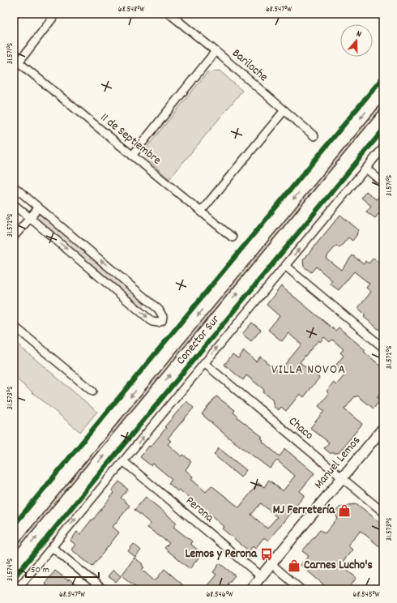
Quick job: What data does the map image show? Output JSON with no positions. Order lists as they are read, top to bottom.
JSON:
{
  "streets": {
    "main road": ["Conector Sur"],
    "street": [
      "Bariloche",
      "11 de Septiembre",
      "Chaco",
      "Manuel Lemos",
      "Perona"
    ]
  },
  "crossings": [
    ["Chaco", "Manuel Lemos"],
    ["Manuel Lemos", "Perona"]
  ],
  "districts": ["VILLA NOVOA"],
  "places": {
    "shop": ["MJ Ferretería", "Carnes Lucho's"],
    "bus stop": ["Lemos y Perona"]
  },
  "scale_bar": "50 m",
  "north": "top",
  "coordinates": [
    "68.548°W",
    "68.547°W",
    "31.571°S",
    "31.572°S",
    "31.573°S",
    "31.574°S",
    "68.546°W",
    "68.545°W"
  ]
}
